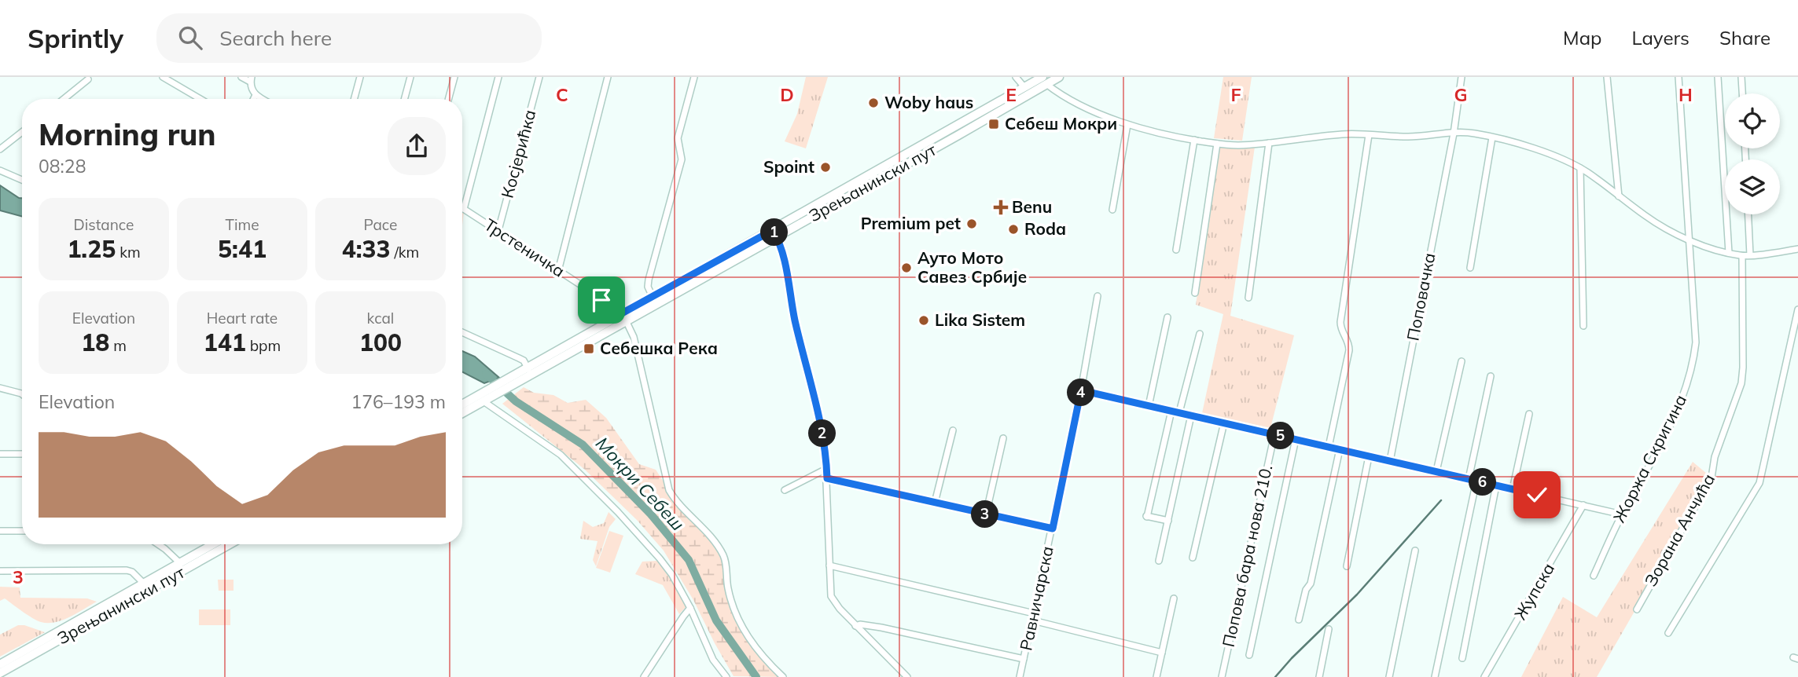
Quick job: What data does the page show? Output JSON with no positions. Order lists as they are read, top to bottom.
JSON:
{
  "streets": {
    "main road": ["Зрењанински пут"],
    "street": [
      "Косјерићка",
      "Трстеничка",
      "Поповачка",
      "Жоржа Скригина",
      "Зорана Анчића",
      "Попова бара нова 210.",
      "Жупска",
      "Равничарска"
    ]
  },
  "crossings": [
    ["Косјерићка", "Трстеничка"],
    ["Зрењанински пут", "Трстеничка"]
  ],
  "water": ["Мокри Себеш"],
  "places": {
    "other": [
      "Woby haus",
      "Spoint",
      "Premium pet",
      "Roda",
      "Ауто Мото Савез Србије",
      "Lika Sistem"
    ],
    "transit": ["Себеш Мокри", "Себешка Река"],
    "health": ["Benu"]
  },
  "page": {
    "header": "Sprintly",
    "search": "Search here",
    "nav": ["Map", "Layers", "Share"],
    "heading": ["Morning run", "08:28"],
    "stats": [
      ["Distance", "1.25 km"],
      ["Time", "5:41"],
      ["Pace", "4:33 /km"],
      ["Elevation", "18 m"],
      ["Heart rate", "141 bpm"],
      ["kcal", "100"]
    ],
    "pins": [
      "1",
      "4",
      "2",
      "5",
      "6",
      "3"
    ],
    "chart": ["Elevation", "176–193 m"]
  },
  "grid": {
    "columns": [
      "C",
      "D",
      "E",
      "F",
      "G",
      "H"
    ],
    "rows": ["3"]
  }
}
